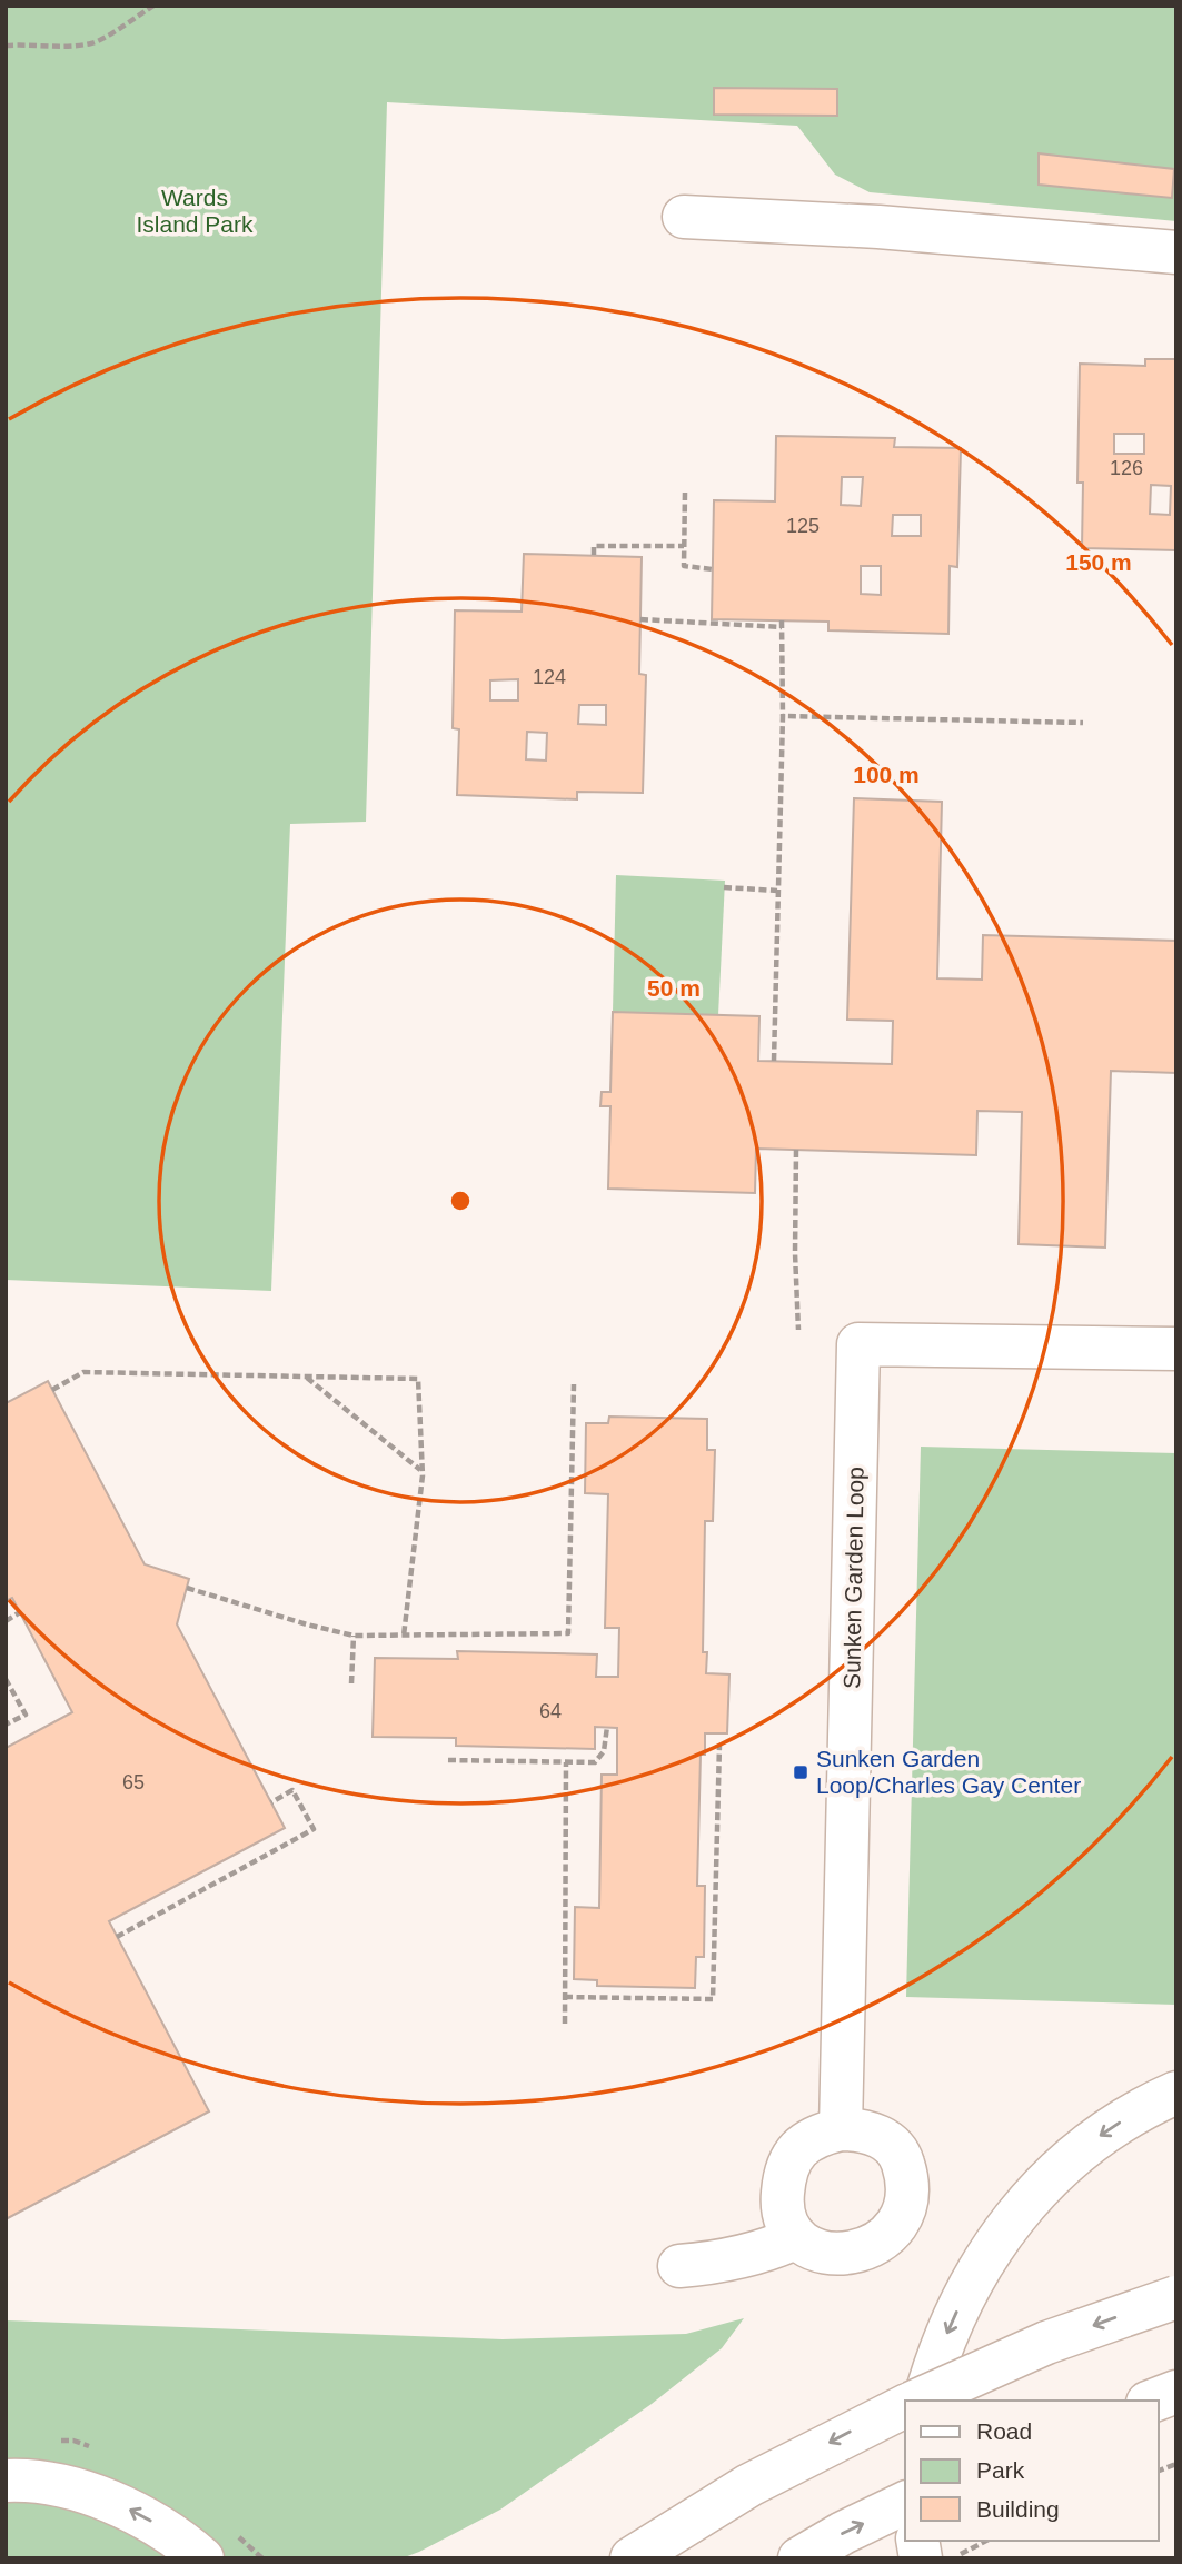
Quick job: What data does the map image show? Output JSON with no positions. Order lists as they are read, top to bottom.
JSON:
{
  "streets": {
    "main road": ["Sunken Garden Loop"]
  },
  "parks": ["Wards Island Park"],
  "places": {
    "transit": ["Sunken Garden Loop/Charles Gay Center"]
  },
  "house_numbers": [
    "126",
    "125",
    "124",
    "64",
    "65"
  ],
  "legend": ["Road", "Park", "Building"],
  "rings": ["150 m", "100 m", "50 m"]
}
